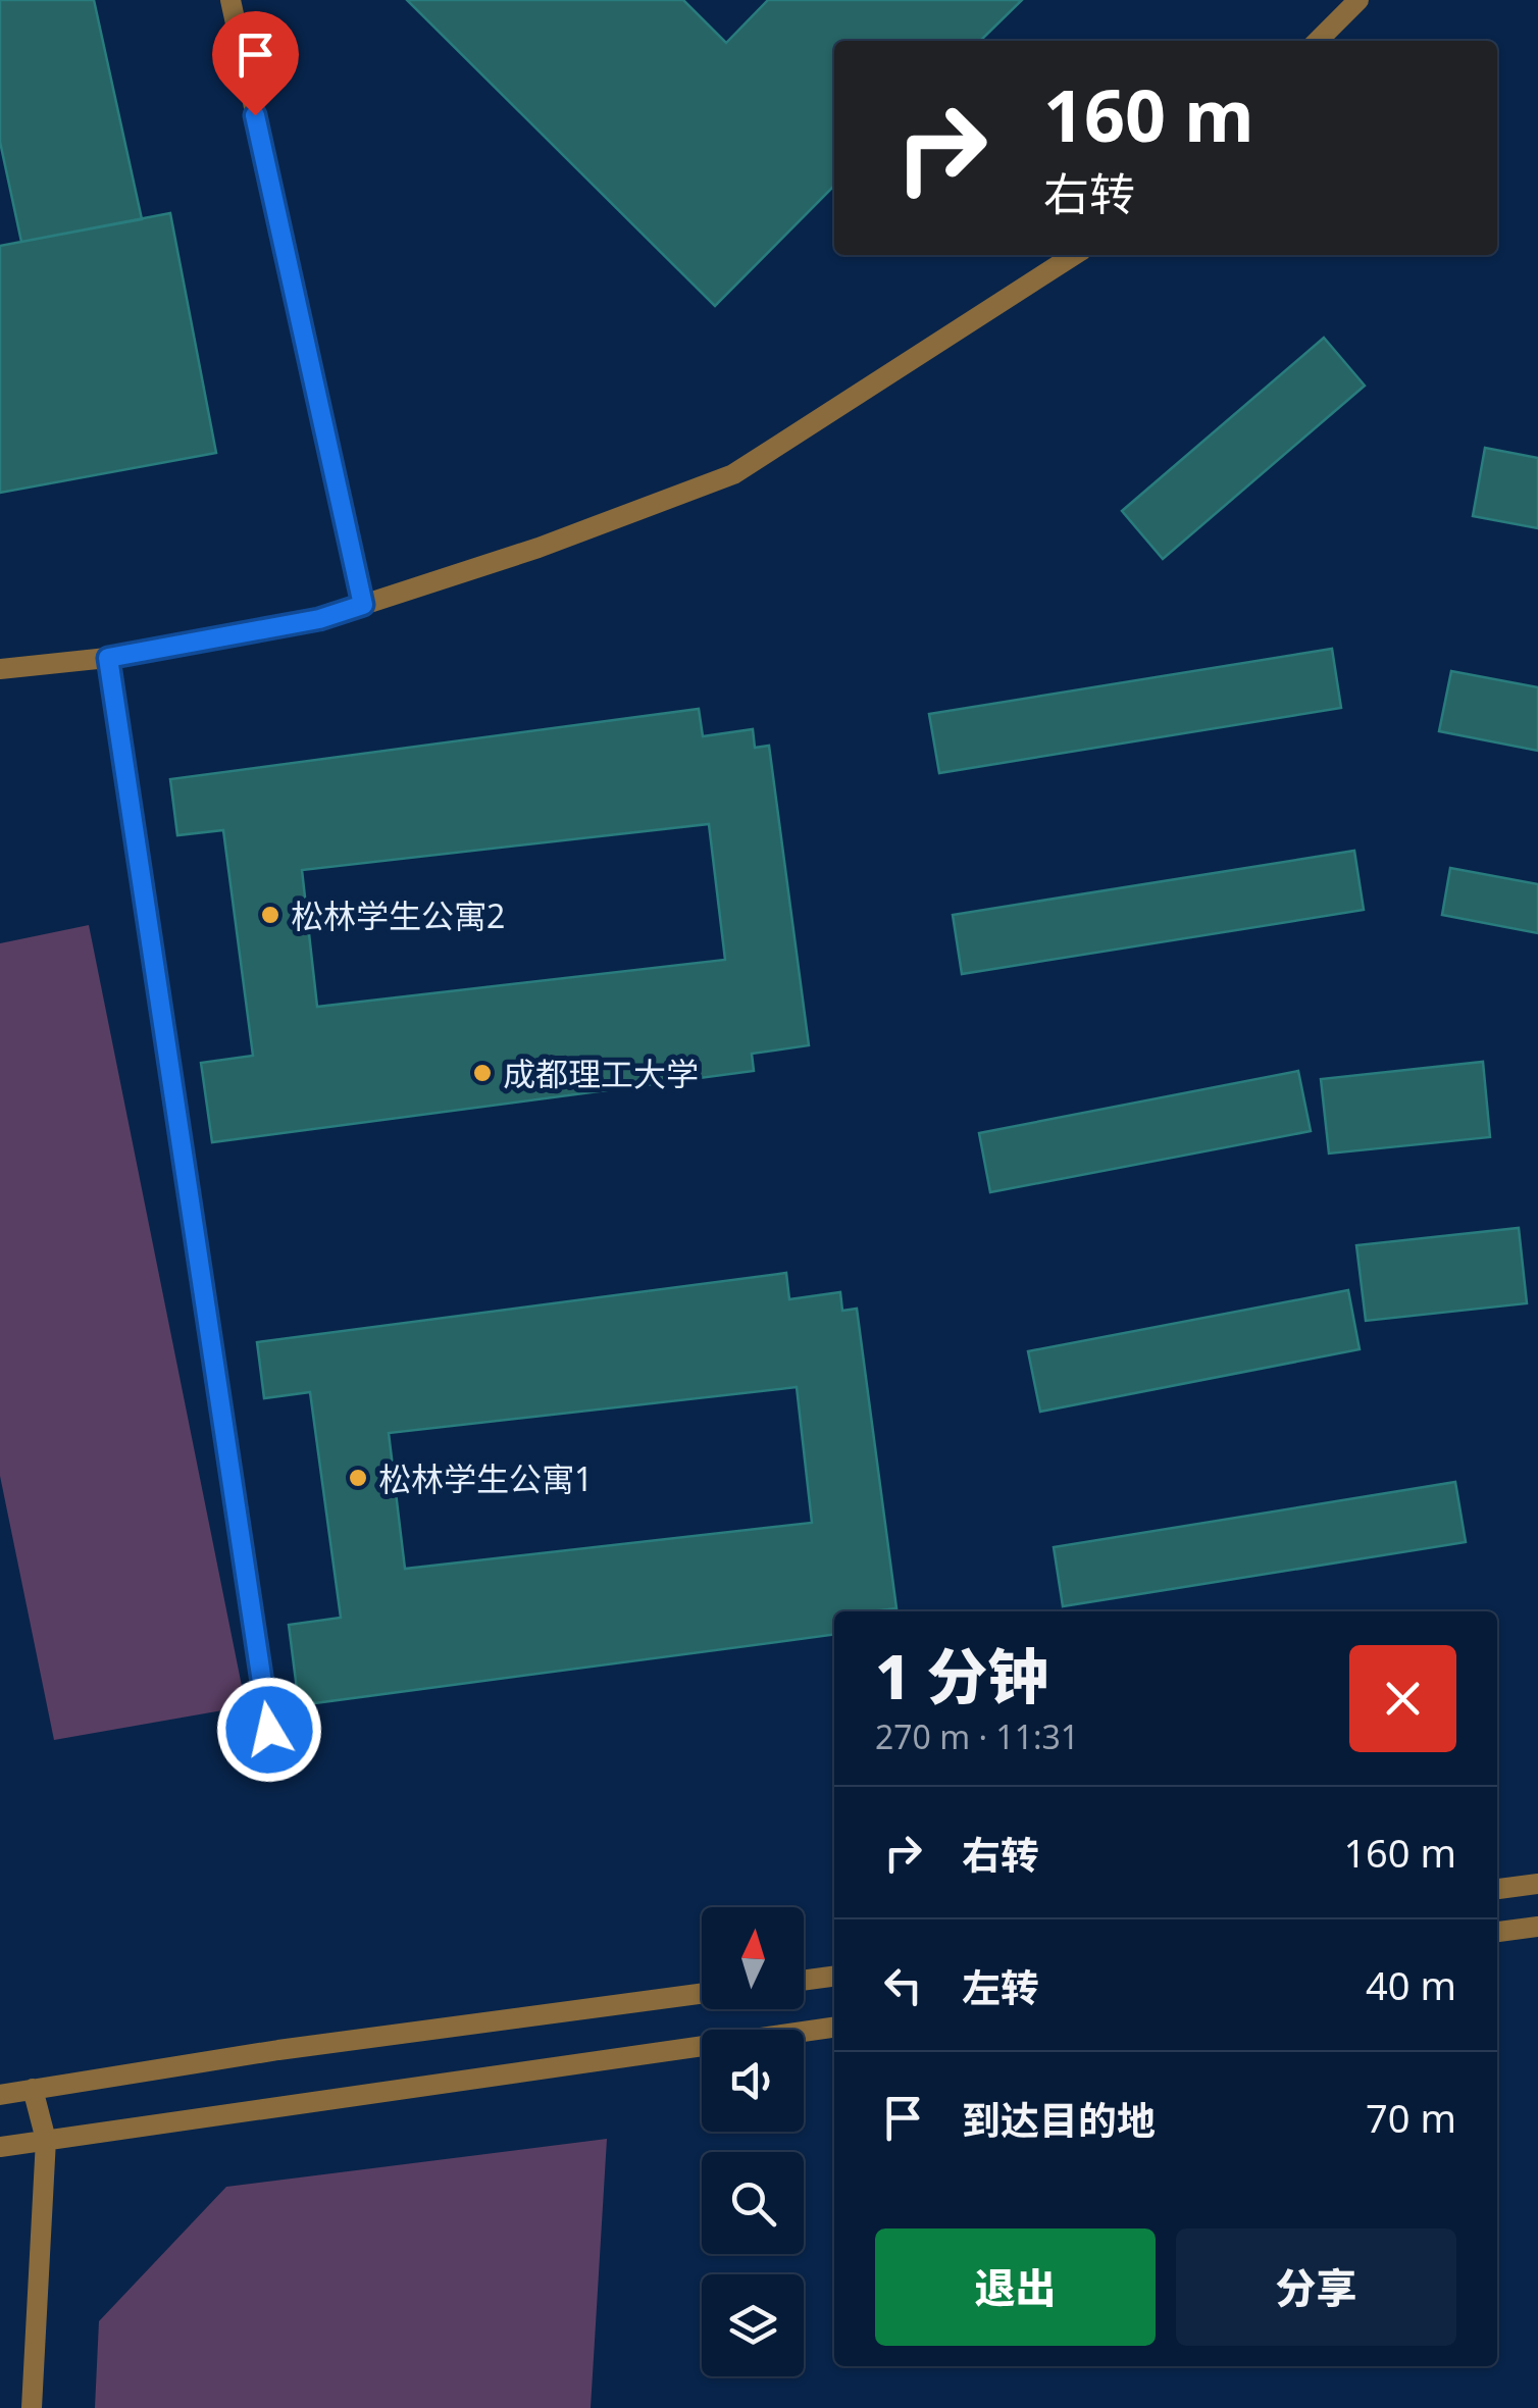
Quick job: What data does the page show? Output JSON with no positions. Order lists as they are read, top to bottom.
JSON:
{
  "places": ["松林学生公寓2", "成都理工大学", "松林学生公寓1"],
  "north": "top",
  "page": {
    "turn": ["160 m", "右转"],
    "heading": ["1 分钟", "270 m · 11:31"],
    "list": [
      {
        "name": "右转",
        "value": "160 m"
      },
      {
        "name": "左转",
        "value": "40 m"
      },
      {
        "name": "到达目的地",
        "value": "70 m"
      }
    ],
    "buttons": ["退出", "分享"]
  }
}
